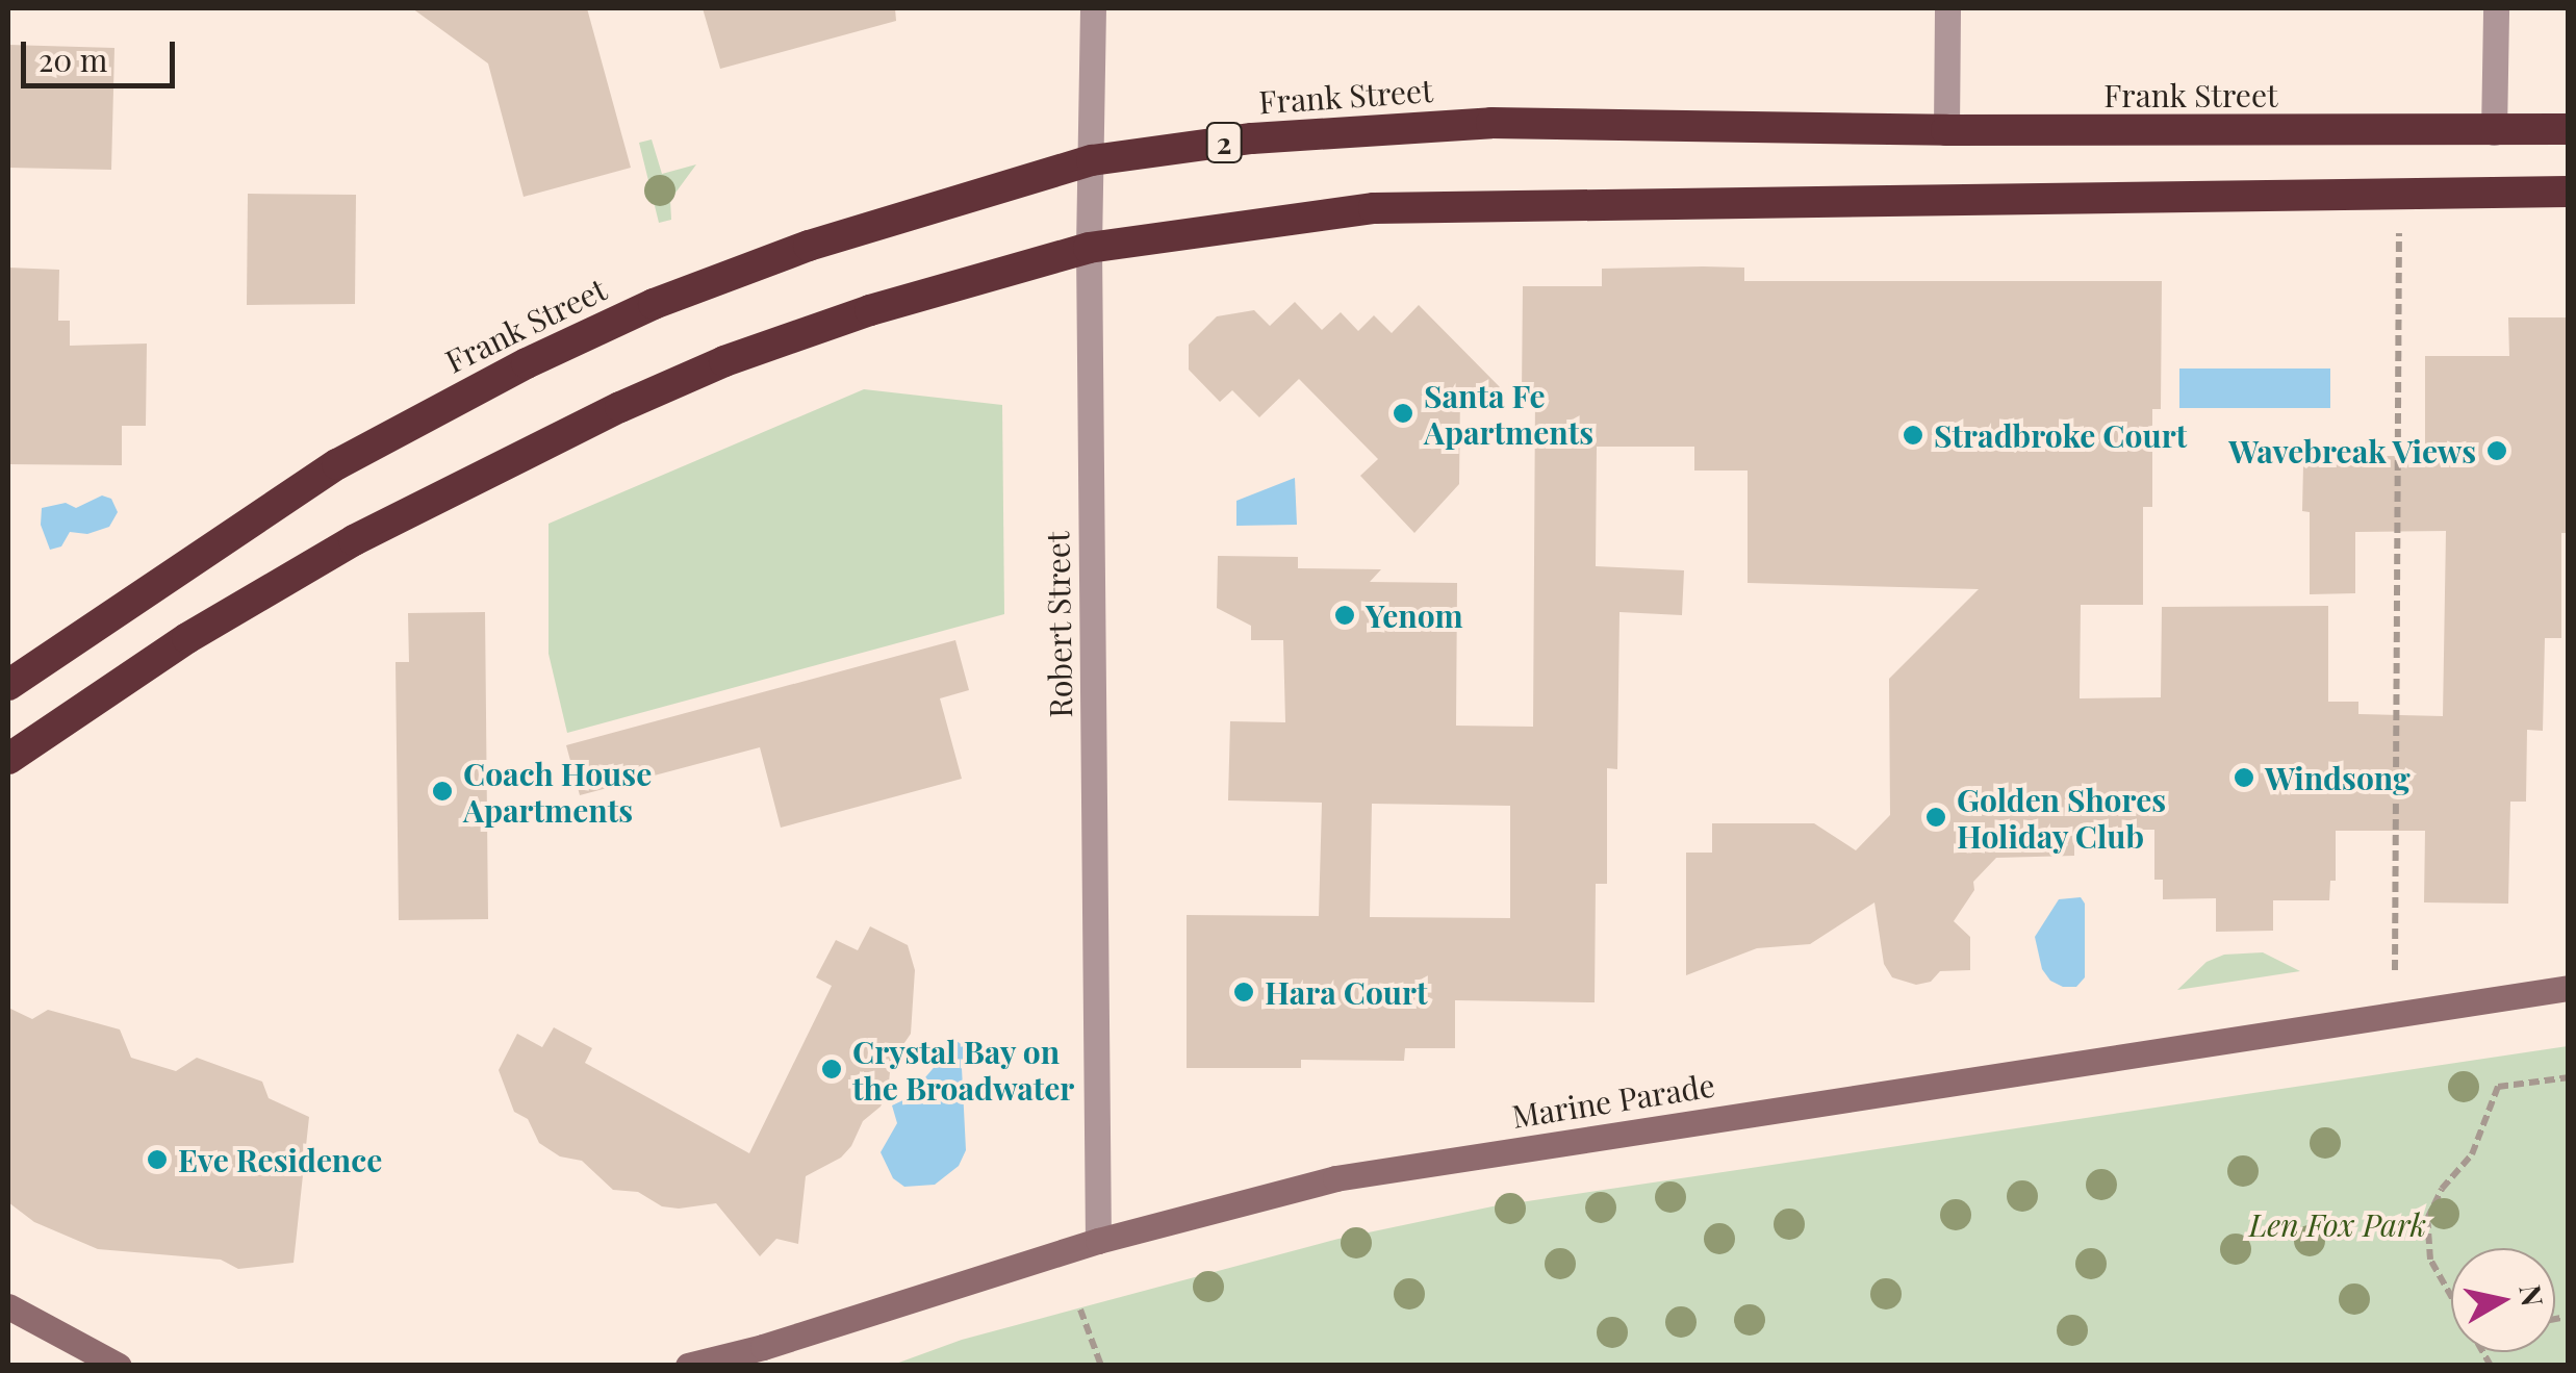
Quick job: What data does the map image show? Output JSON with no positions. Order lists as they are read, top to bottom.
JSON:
{
  "streets": {
    "highway": ["Frank Street", "2"],
    "street": ["Robert Street", "Marine Parade"]
  },
  "crossings": [
    ["Frank Street", "Robert Street"],
    ["Robert Street", "Marine Parade"]
  ],
  "parks": ["Len Fox Park"],
  "places": [
    "Santa Fe Apartments",
    "Stradbroke Court",
    "Wavebreak Views",
    "Yenom",
    "Windsong",
    "Coach House Apartments",
    "Golden Shores Holiday Club",
    "Hara Court",
    "Crystal Bay on the Broadwater",
    "Eve Residence"
  ],
  "scale_bar": "20 m",
  "north": "right"
}
